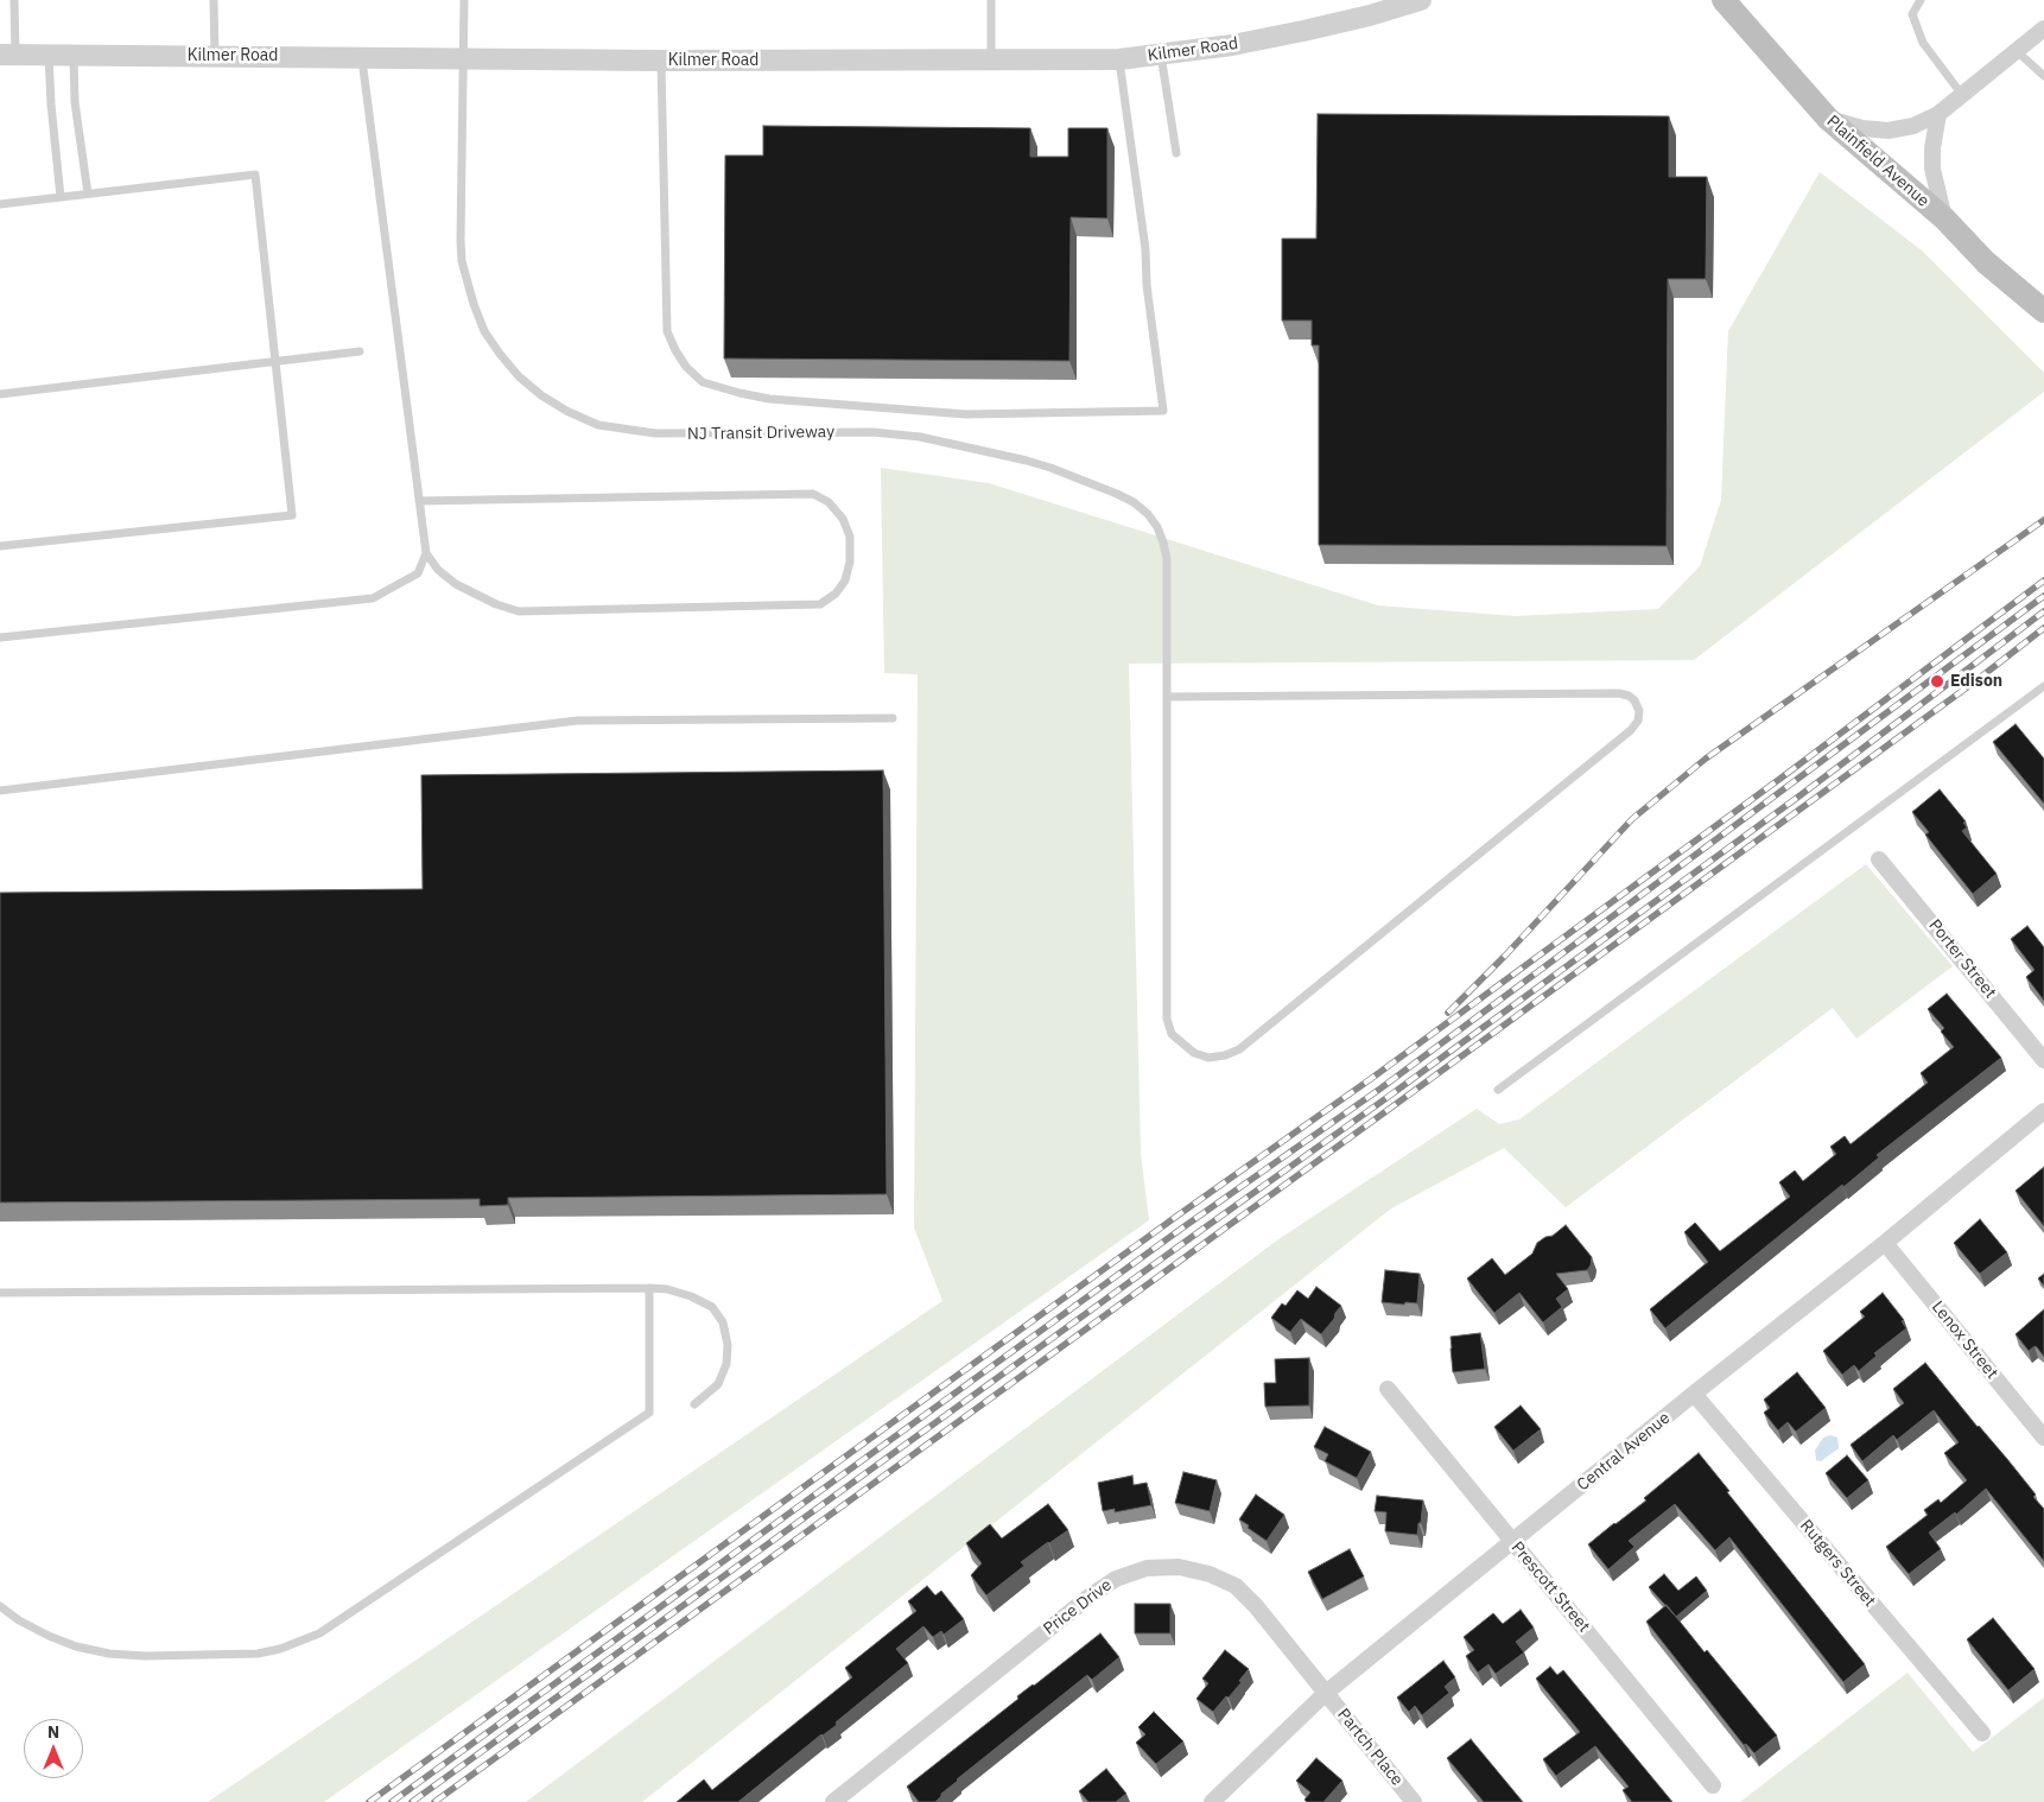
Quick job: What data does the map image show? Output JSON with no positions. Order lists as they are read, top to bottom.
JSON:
{
  "streets": {
    "main road": ["Plainfield Avenue"],
    "street": [
      "Kilmer Road",
      "Porter Street",
      "Lenox Street",
      "Central Avenue",
      "Rutgers Street",
      "Prescott Street",
      "Price Drive",
      "Partch Place"
    ],
    "lane": ["NJ Transit Driveway"]
  },
  "crossings": [
    ["Kilmer Road", "NJ Transit Driveway"],
    ["Lenox Street", "Central Avenue"],
    ["Central Avenue", "Rutgers Street"],
    ["Central Avenue", "Prescott Street"],
    ["Central Avenue", "Price Drive"],
    ["Central Avenue", "Partch Place"],
    ["Price Drive", "Partch Place"]
  ],
  "places": ["Edison"],
  "north": "top"
}
